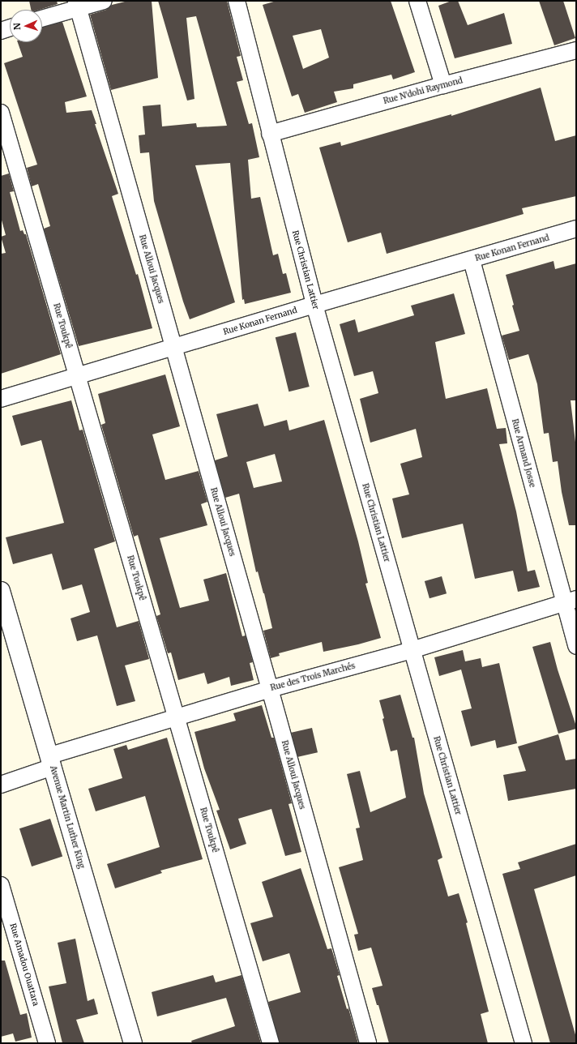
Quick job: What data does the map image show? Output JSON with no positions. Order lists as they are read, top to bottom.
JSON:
{
  "streets": {
    "street": [
      "Rue N'dohi Raymond",
      "Rue Konan Fernand",
      "Rue Alloui Jacques",
      "Rue Christian Lattier",
      "Rue Toukpê",
      "Rue Armand Josse",
      "Rue des Trois Marchés",
      "Avenue Martin Luther King",
      "Rue Amadou Ouattara"
    ]
  },
  "crossings": [
    ["Rue N'dohi Raymond", "Rue Christian Lattier"],
    ["Rue Konan Fernand", "Rue Alloui Jacques"],
    ["Rue Konan Fernand", "Rue Christian Lattier"],
    ["Rue Konan Fernand", "Rue Toukpê"],
    ["Rue Konan Fernand", "Rue Armand Josse"],
    ["Rue Alloui Jacques", "Rue des Trois Marchés"],
    ["Rue Christian Lattier", "Rue des Trois Marchés"],
    ["Rue Toukpê", "Rue des Trois Marchés"],
    ["Rue Armand Josse", "Rue des Trois Marchés"],
    ["Rue des Trois Marchés", "Avenue Martin Luther King"]
  ],
  "north": "left"
}
